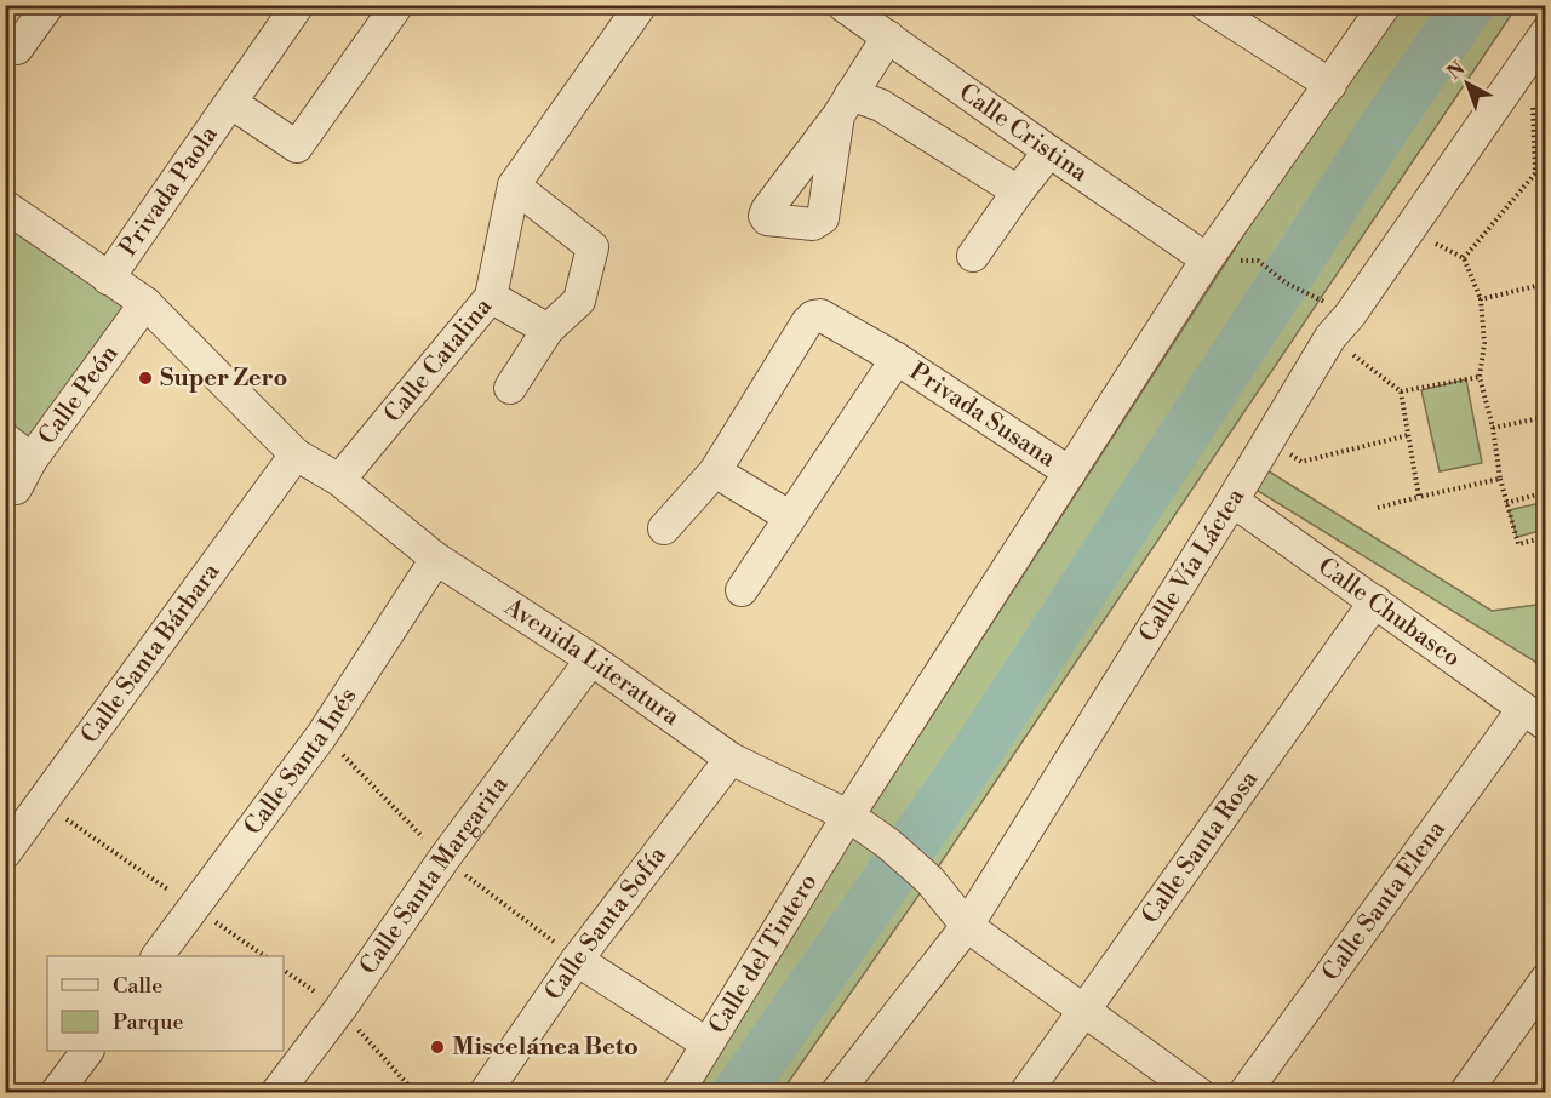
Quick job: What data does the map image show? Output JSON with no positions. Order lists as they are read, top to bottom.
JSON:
{
  "streets": {
    "street": [
      "Calle Cristina",
      "Privada Paola",
      "Calle Catalina",
      "Calle Peón",
      "Privada Susana",
      "Calle Vía Láctea",
      "Calle Chubasco",
      "Calle Santa Bárbara",
      "Avenida Literatura",
      "Calle Santa Inés",
      "Calle Santa Rosa",
      "Calle Santa Margarita",
      "Calle Santa Elena",
      "Calle Santa Sofía",
      "Calle del Tintero"
    ]
  },
  "crossings": [
    ["Privada Paola", "Avenida Literatura"],
    ["Calle Catalina", "Avenida Literatura"],
    ["Calle Peón", "Avenida Literatura"],
    ["Calle Vía Láctea", "Calle Chubasco"],
    ["Calle Vía Láctea", "Avenida Literatura"],
    ["Calle Chubasco", "Calle Santa Rosa"],
    ["Calle Chubasco", "Calle Santa Elena"],
    ["Calle Santa Bárbara", "Avenida Literatura"],
    ["Avenida Literatura", "Calle Santa Inés"],
    ["Avenida Literatura", "Calle Santa Rosa"],
    ["Avenida Literatura", "Calle Santa Margarita"],
    ["Avenida Literatura", "Calle Santa Sofía"],
    ["Avenida Literatura", "Calle del Tintero"]
  ],
  "places": ["Super Zero", "Miscelánea Beto"],
  "legend": ["Calle", "Parque"],
  "north": "top left"
}
